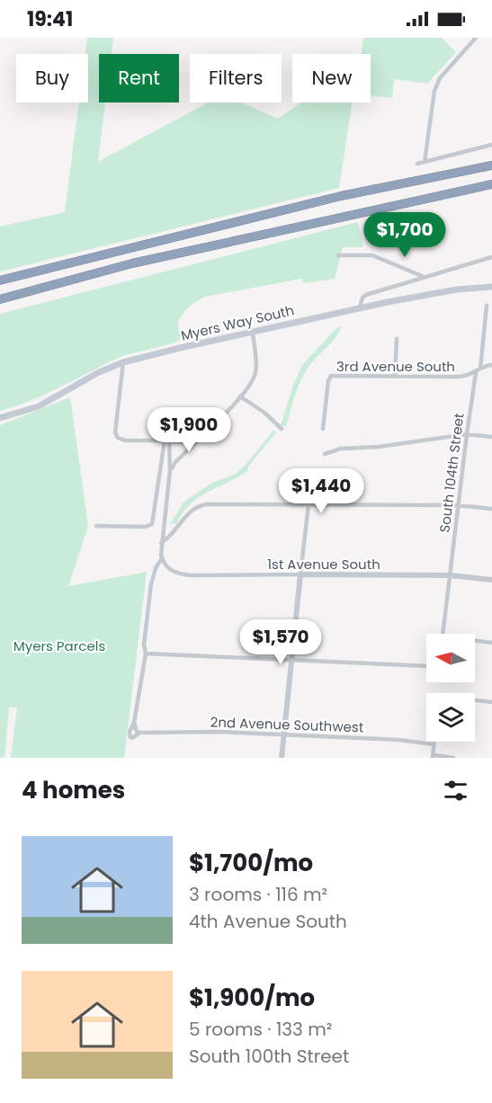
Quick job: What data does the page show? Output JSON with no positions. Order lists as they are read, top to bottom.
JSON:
{
  "streets": {
    "main road": ["Myers Way South"],
    "street": [
      "3rd Avenue South",
      "South 104th Street",
      "1st Avenue South",
      "2nd Avenue Southwest"
    ]
  },
  "crossings": [
    ["3rd Avenue South", "South 104th Street"],
    ["South 104th Street", "1st Avenue South"]
  ],
  "parks": ["Myers Parcels"],
  "north": "left",
  "page": {
    "status": "19:41",
    "chip": [
      "Buy",
      "Rent",
      "Filters",
      "New"
    ],
    "price": [
      "$1,700",
      "$1,900",
      "$1,440",
      "$1,570"
    ],
    "heading": "4 homes",
    "list": [
      {
        "name": "$1,700/mo",
        "note": "3 rooms · 116 m² · 4th Avenue South"
      },
      {
        "name": "$1,900/mo",
        "note": "5 rooms · 133 m² · South 100th Street"
      }
    ]
  }
}
